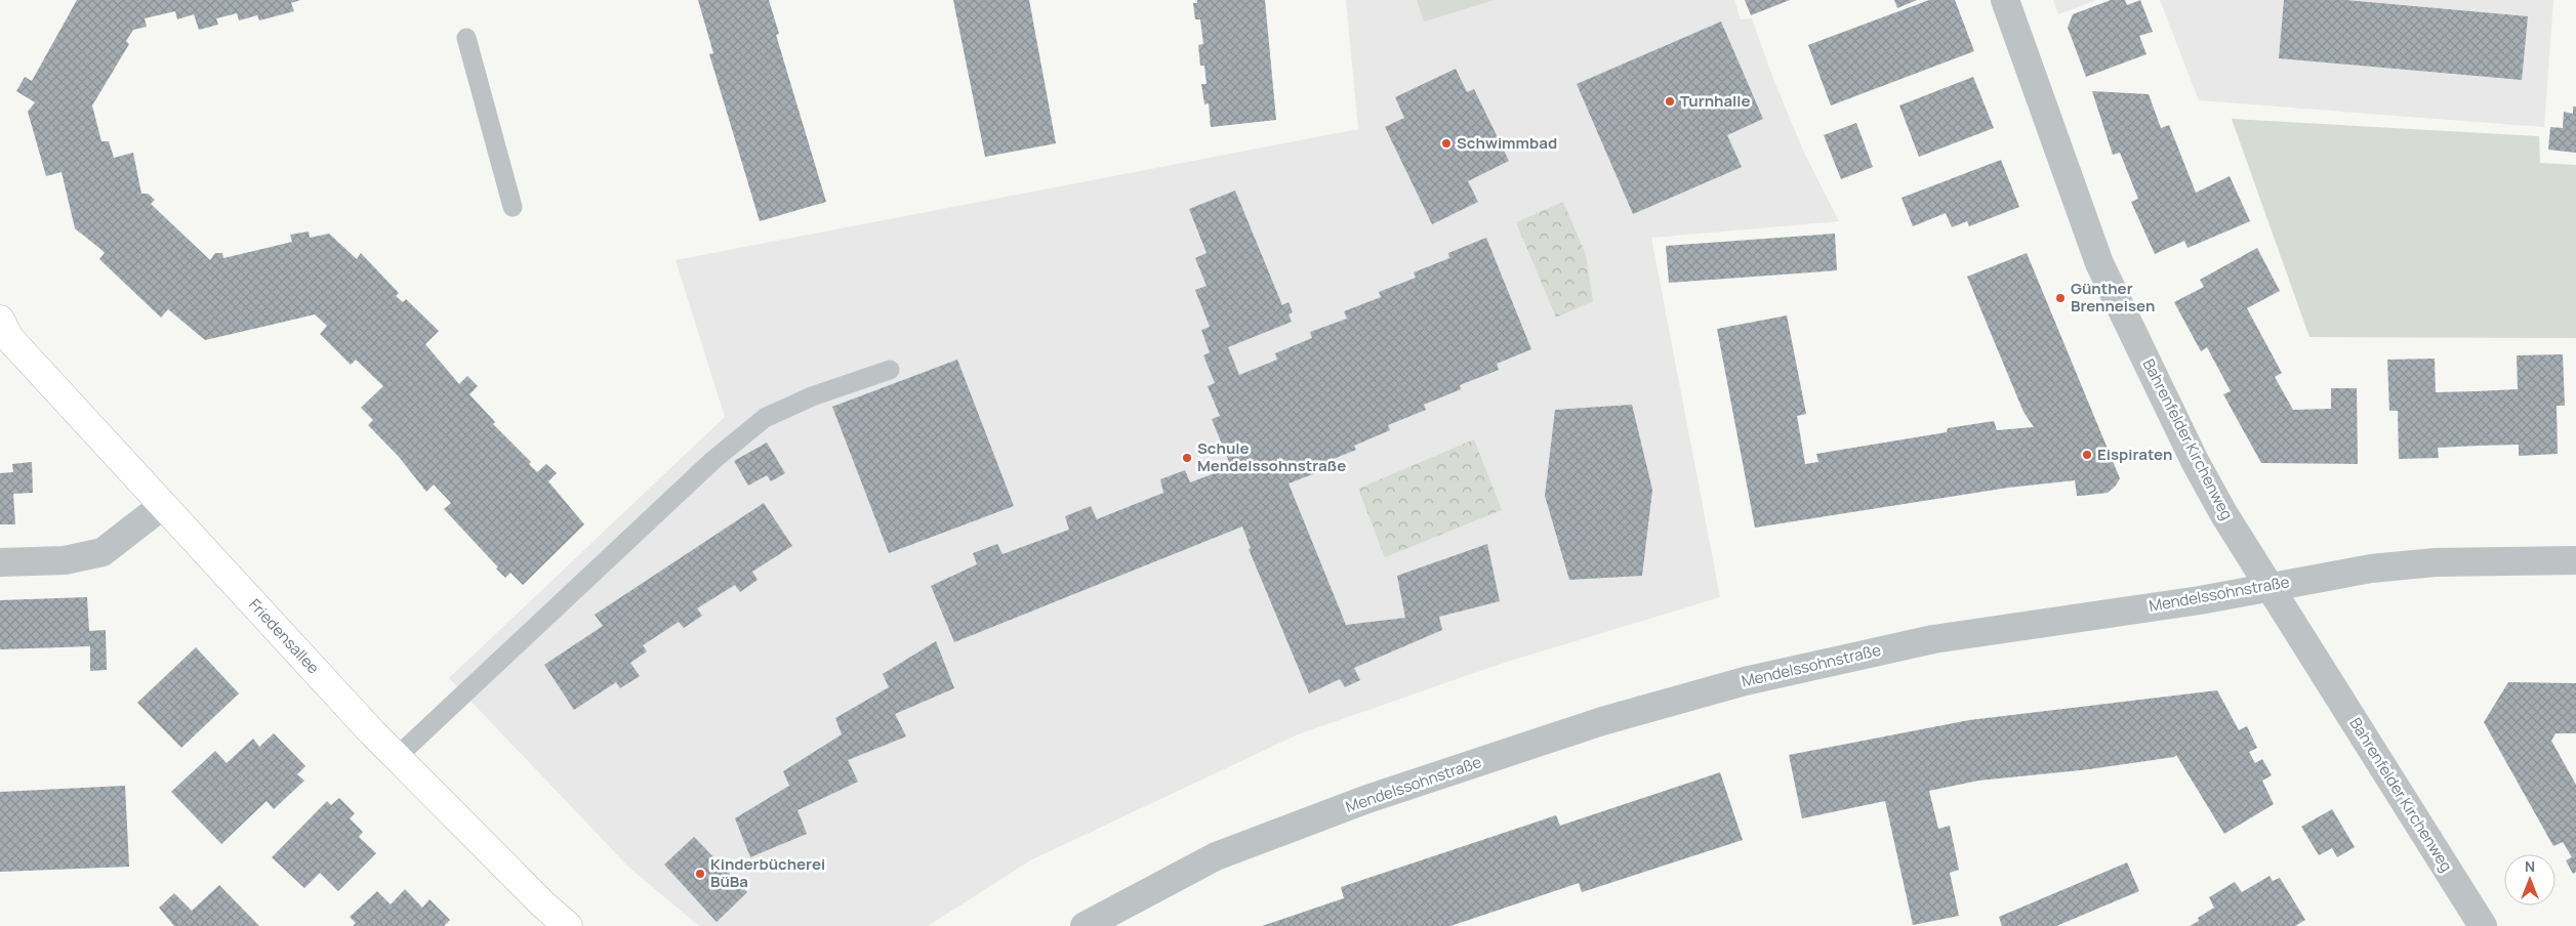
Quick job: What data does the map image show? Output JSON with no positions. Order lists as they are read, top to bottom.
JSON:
{
  "streets": {
    "street": ["Bahrenfelder Kirchenweg", "Mendelssohnstraße", "Friedensallee"]
  },
  "crossings": [
    ["Bahrenfelder Kirchenweg", "Mendelssohnstraße"]
  ],
  "places": [
    "Turnhalle",
    "Schwimmbad",
    "Günther Brenneisen",
    "Eispiraten",
    "Schule Mendelssohnstraße",
    "Kinderbücherei BüBa"
  ],
  "north": "top"
}
